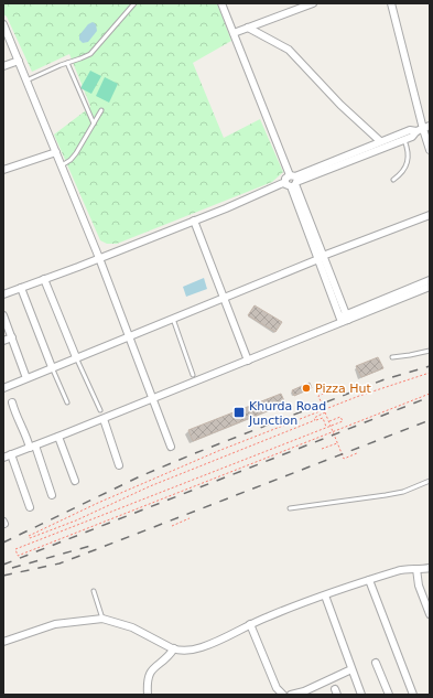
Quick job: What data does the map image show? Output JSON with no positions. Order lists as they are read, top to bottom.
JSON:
{
  "places": {
    "other": ["Pizza Hut"],
    "transit": ["Khurda Road Junction"]
  }
}
